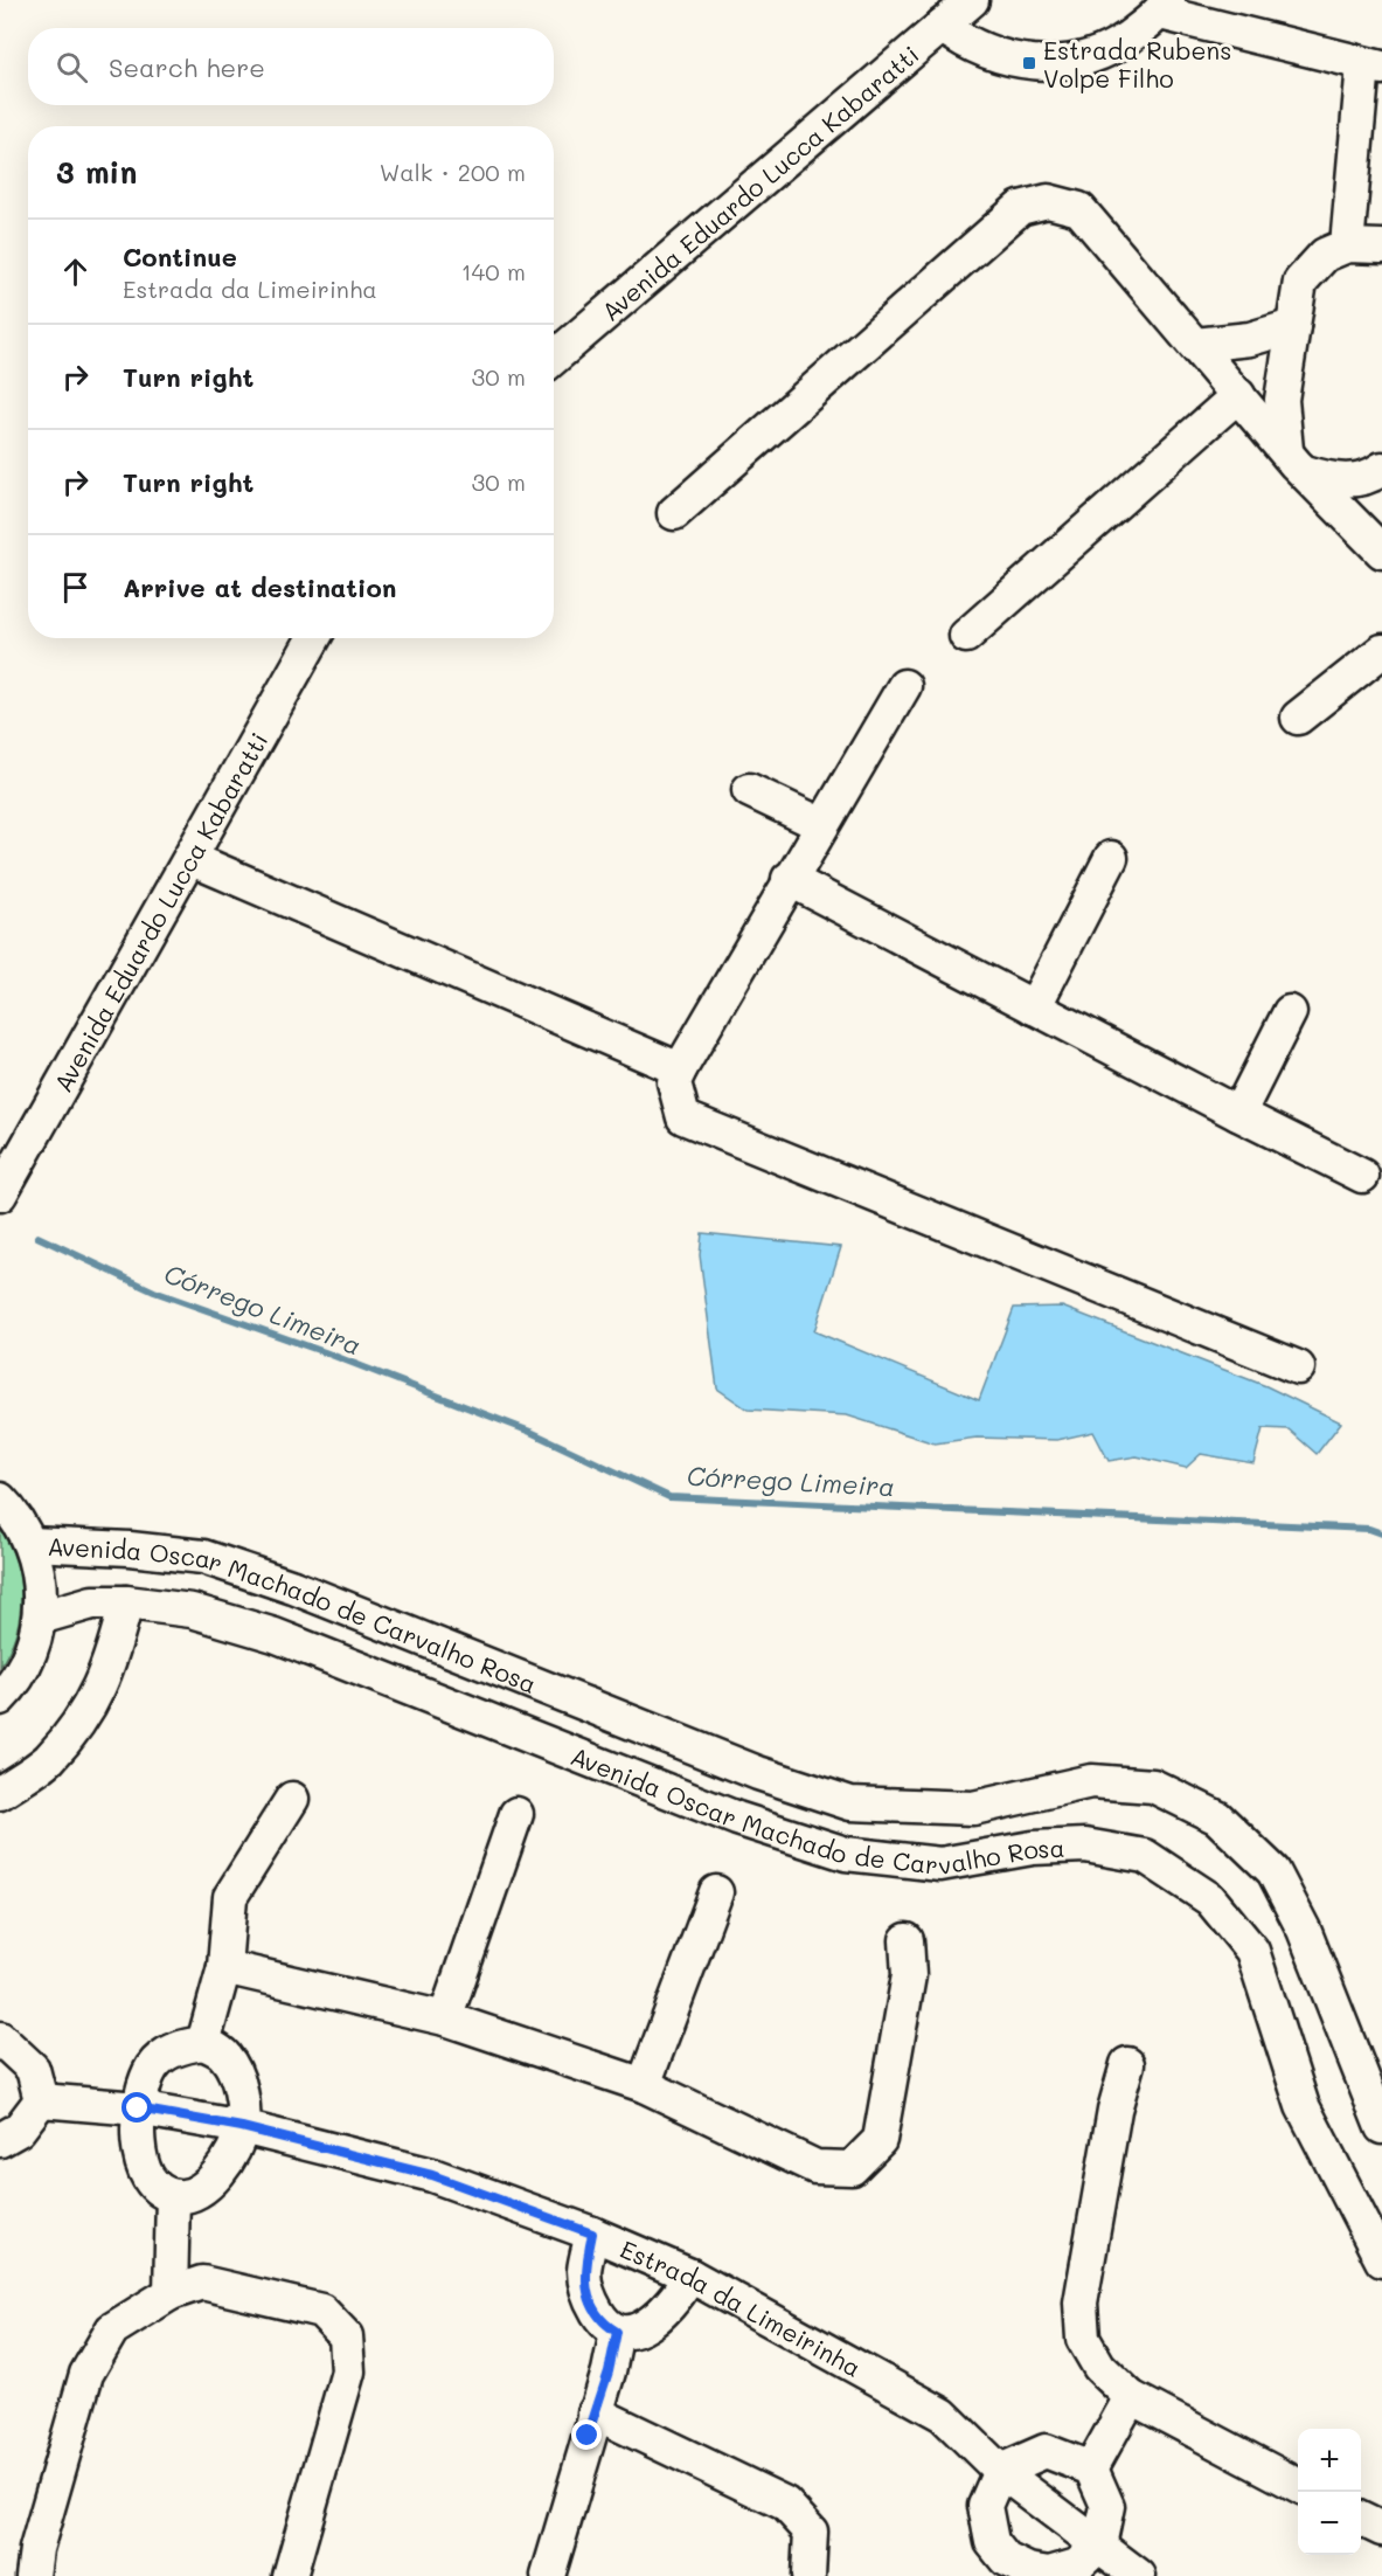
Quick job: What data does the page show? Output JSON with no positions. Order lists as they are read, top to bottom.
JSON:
{
  "streets": {
    "street": ["Avenida Eduardo Lucca Kabaratti", "Avenida Oscar Machado de Carvalho Rosa", "Estrada da Limeirinha"]
  },
  "water": ["Córrego Limeira"],
  "places": {
    "transit": ["Estrada Rubens Volpe Filho"]
  },
  "page": {
    "search": "Search here",
    "heading": ["3 min", "Walk · 200 m"],
    "list": [
      ["Continue", "Estrada da Limeirinha", "140 m"],
      ["Turn right", "30 m"],
      ["Turn right", "30 m"],
      "Arrive at destination"
    ],
    "map_buttons": ["+", "−"]
  }
}
